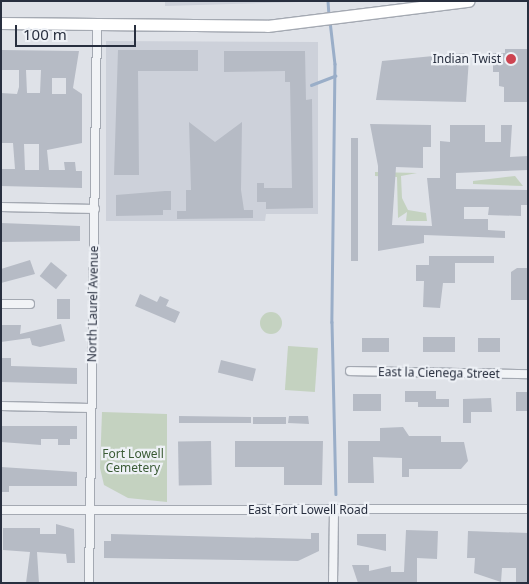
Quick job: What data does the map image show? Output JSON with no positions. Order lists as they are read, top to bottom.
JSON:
{
  "streets": {
    "street": ["North Laurel Avenue", "East la Cienega Street", "East Fort Lowell Road"]
  },
  "crossings": [
    ["North Laurel Avenue", "East Fort Lowell Road"]
  ],
  "parks": ["Fort Lowell Cemetery"],
  "places": ["Indian Twist"],
  "scale_bar": "100 m"
}
